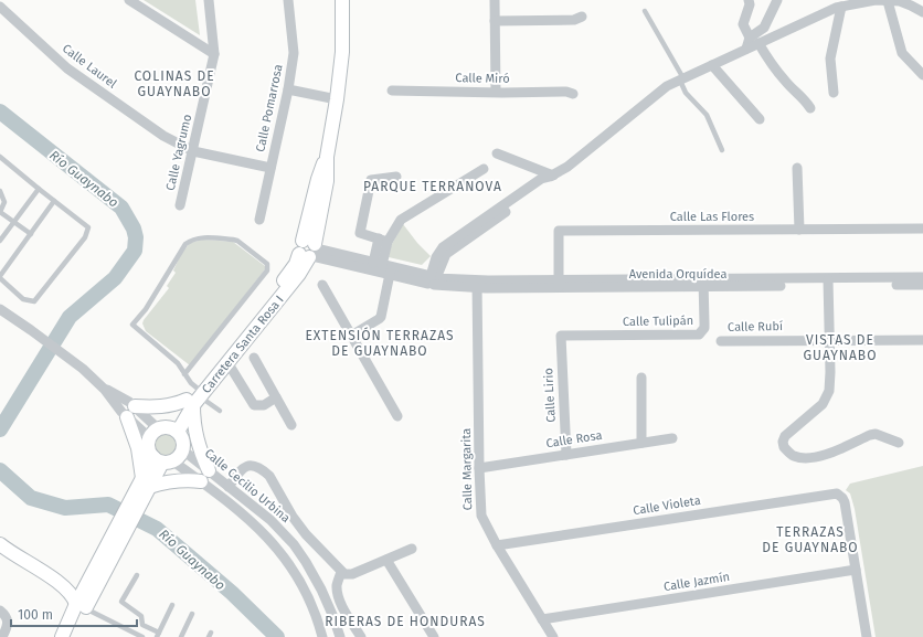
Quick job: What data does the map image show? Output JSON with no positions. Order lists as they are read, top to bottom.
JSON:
{
  "streets": {
    "street": [
      "Calle Laurel",
      "Calle Miró",
      "Calle Pomarrosa",
      "Calle Yagrumo",
      "Calle Las Flores",
      "Avenida Orquídea",
      "Calle Tulipán",
      "Calle Rubí",
      "Carretera Santa Rosa I",
      "Calle Lirio",
      "Calle Rosa",
      "Calle Margarita",
      "Calle Cecilio Urbina",
      "Calle Violeta",
      "Calle Jazmín"
    ]
  },
  "crossings": [
    ["Calle Laurel", "Calle Pomarrosa"],
    ["Calle Laurel", "Calle Yagrumo"],
    ["Calle Las Flores", "Avenida Orquídea"],
    ["Avenida Orquídea", "Calle Tulipán"],
    ["Avenida Orquídea", "Carretera Santa Rosa I"],
    ["Avenida Orquídea", "Calle Margarita"],
    ["Calle Tulipán", "Calle Lirio"],
    ["Carretera Santa Rosa I", "Calle Cecilio Urbina"],
    ["Calle Lirio", "Calle Rosa"],
    ["Calle Rosa", "Calle Margarita"],
    ["Calle Margarita", "Calle Violeta"],
    ["Calle Margarita", "Calle Jazmín"],
    ["Calle Violeta", "Calle Jazmín"]
  ],
  "districts": [
    "COLINAS DE GUAYNABO",
    "PARQUE TERRANOVA",
    "EXTENSIÓN TERRAZAS DE GUAYNABO",
    "VISTAS DE GUAYNABO",
    "TERRAZAS DE GUAYNABO",
    "RIBERAS DE HONDURAS"
  ],
  "water": ["Río Guaynabo"],
  "scale_bar": "100 m"
}
